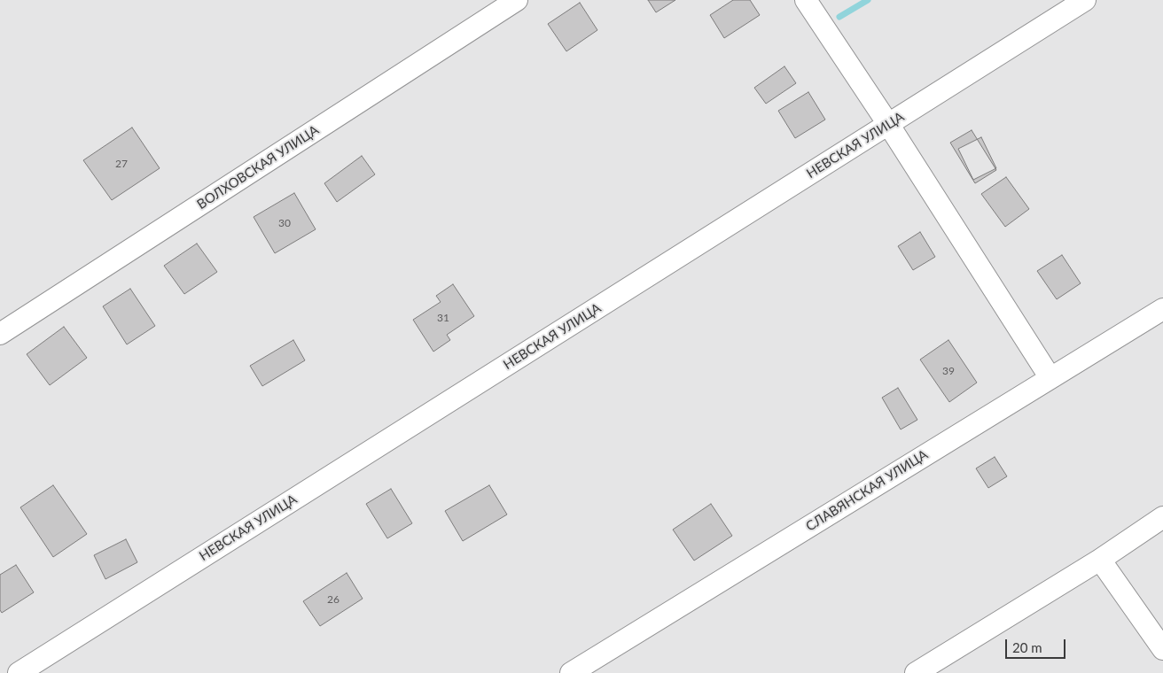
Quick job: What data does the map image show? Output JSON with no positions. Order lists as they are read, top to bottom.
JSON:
{
  "streets": {
    "street": ["НЕВСКАЯ УЛИЦА", "ВОЛХОВСКАЯ УЛИЦА", "СЛАВЯНСКАЯ УЛИЦА"]
  },
  "house_numbers": [
    "27",
    "30",
    "31",
    "39",
    "26"
  ],
  "scale_bar": "20 m"
}
